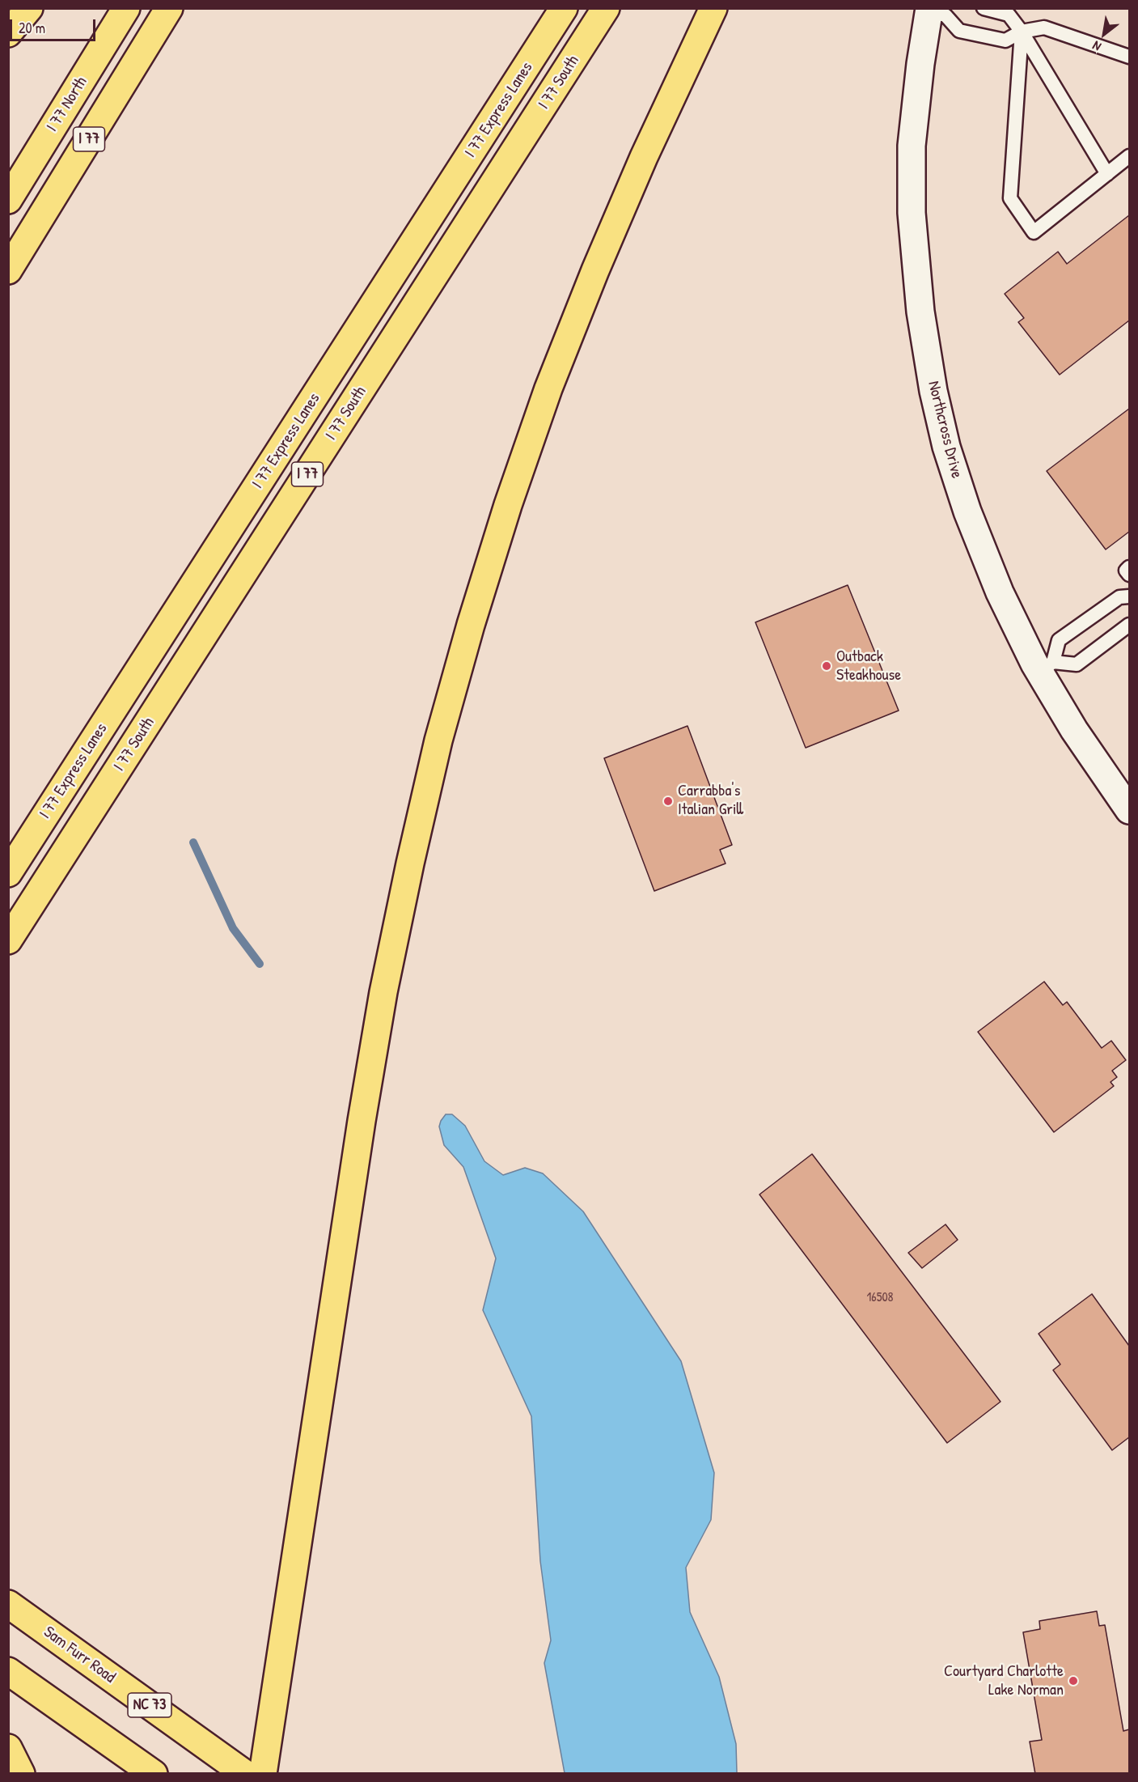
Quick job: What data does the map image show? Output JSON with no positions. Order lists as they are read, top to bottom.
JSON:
{
  "streets": {
    "main road": [
      "I 77 South",
      "I 77 North",
      "I 77 Express Lanes",
      "I 77",
      "Sam Furr Road",
      "NC 73"
    ],
    "street": ["Northcross Drive"]
  },
  "places": ["Outback Steakhouse", "Carrabba's Italian Grill", "Courtyard Charlotte Lake Norman"],
  "house_numbers": ["16508"],
  "scale_bar": "20 m",
  "north": "bottom left"
}
